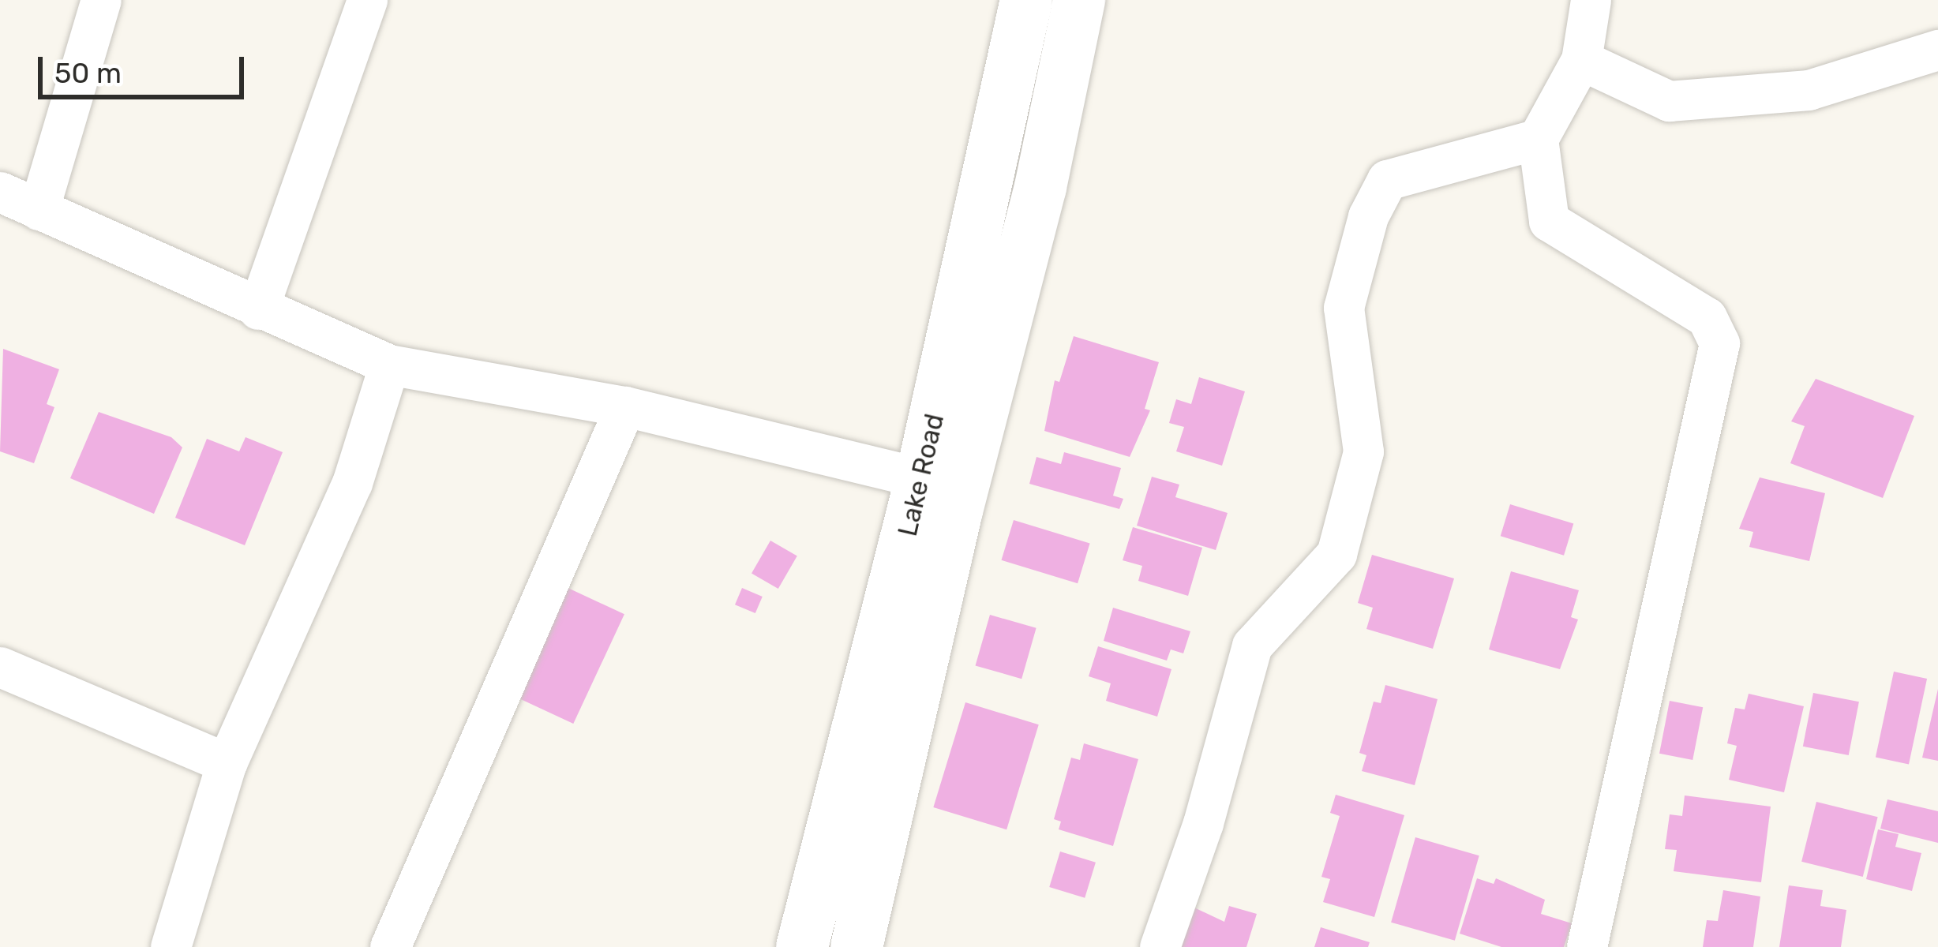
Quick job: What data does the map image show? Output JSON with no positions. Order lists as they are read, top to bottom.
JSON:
{
  "streets": {
    "main road": ["Lake Road"]
  },
  "scale_bar": "50 m"
}
